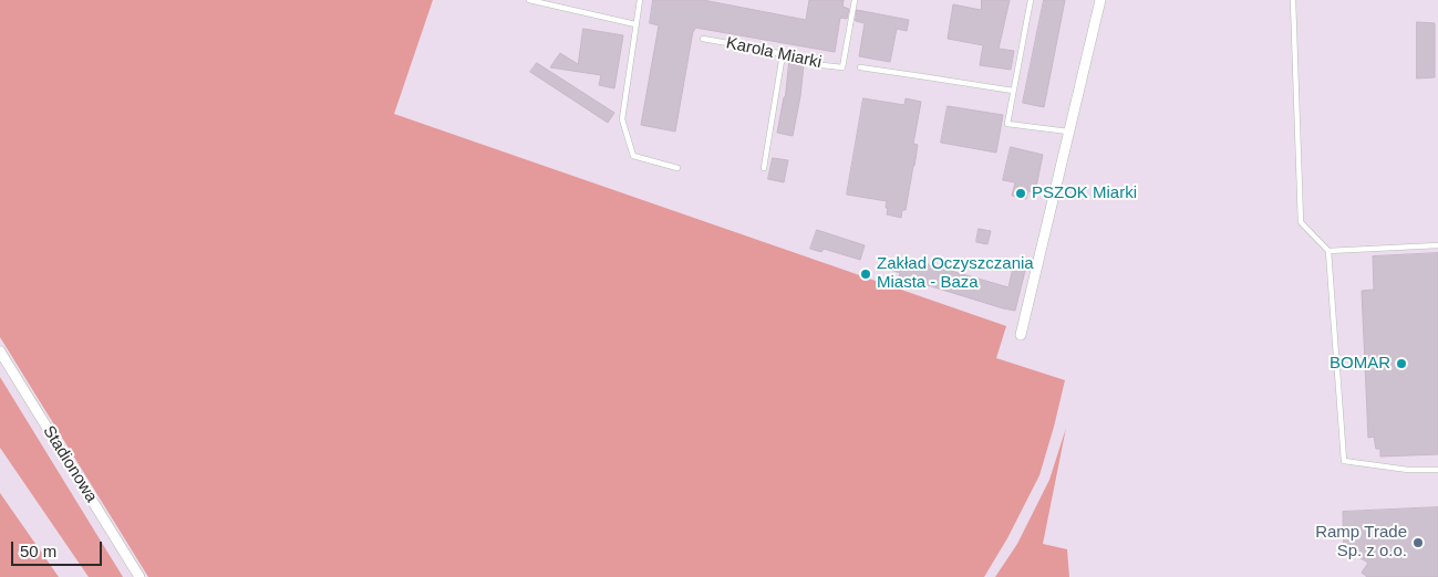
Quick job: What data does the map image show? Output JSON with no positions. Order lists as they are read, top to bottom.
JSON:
{
  "streets": {
    "street": ["Stadionowa"],
    "lane": ["Karola Miarki"]
  },
  "places": [
    "PSZOK Miarki",
    "Zakład Oczyszczania Miasta - Baza",
    "BOMAR",
    "Ramp Trade Sp. z o.o."
  ],
  "scale_bar": "50 m"
}
